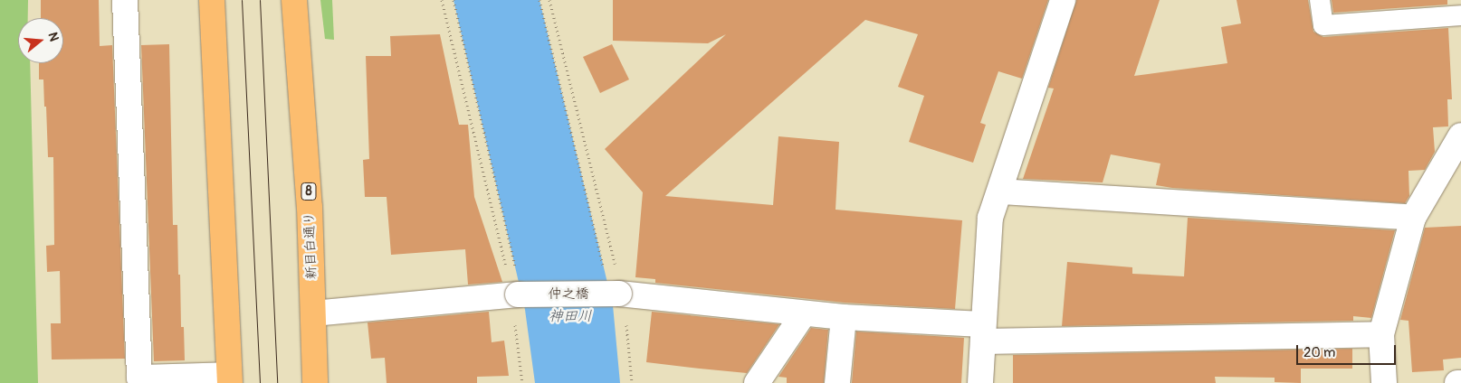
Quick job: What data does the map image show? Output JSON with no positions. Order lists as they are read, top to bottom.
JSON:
{
  "streets": {
    "main road": ["8", "新目白通り"],
    "street": ["仲之橋"]
  },
  "crossings": [
    ["新目白通り", "仲之橋"]
  ],
  "water": ["神田川"],
  "scale_bar": "20 m",
  "north": "right"
}
